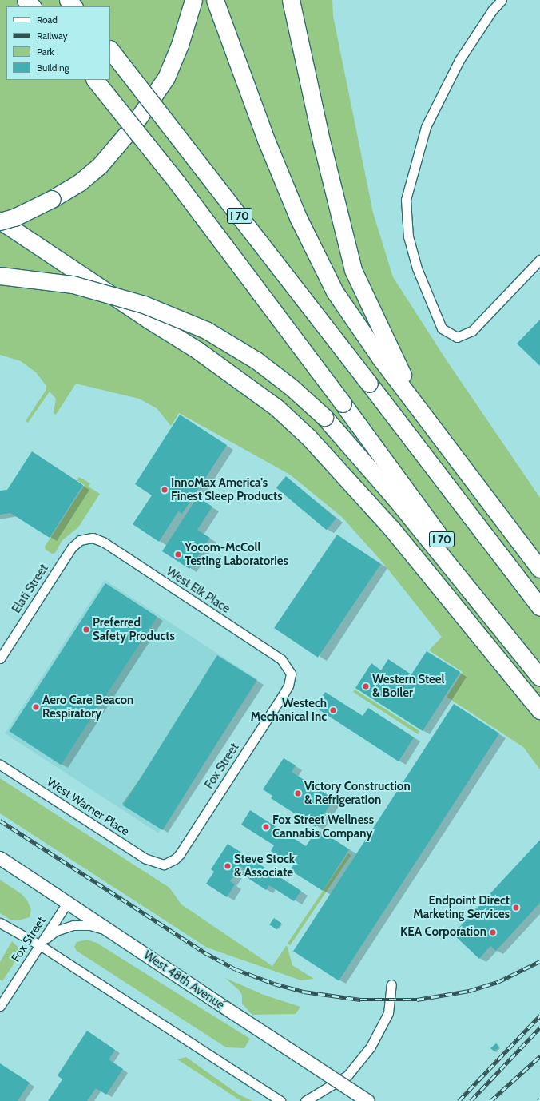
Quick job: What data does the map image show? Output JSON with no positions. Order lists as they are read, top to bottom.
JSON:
{
  "streets": {
    "highway": ["I 70"],
    "street": [
      "Elati Street",
      "West Elk Place",
      "Fox Street",
      "West Warner Place",
      "West 48th Avenue"
    ]
  },
  "crossings": [
    ["Elati Street", "West Elk Place"],
    ["West Elk Place", "Fox Street"],
    ["Fox Street", "West Warner Place"],
    ["Fox Street", "West 48th Avenue"]
  ],
  "places": [
    "InnoMax America's Finest Sleep Products",
    "Yocom-McColl Testing Laboratories",
    "Preferred Safety Products",
    "Western Steel & Boiler",
    "Aero Care Beacon Respiratory",
    "Westech Mechanical Inc",
    "Victory Construction & Refrigeration",
    "Fox Street Wellness Cannabis Company",
    "Steve Stock & Associate",
    "Endpoint Direct Marketing Services",
    "KEA Corporation"
  ],
  "legend": [
    "Road",
    "Railway",
    "Park",
    "Building"
  ]
}
